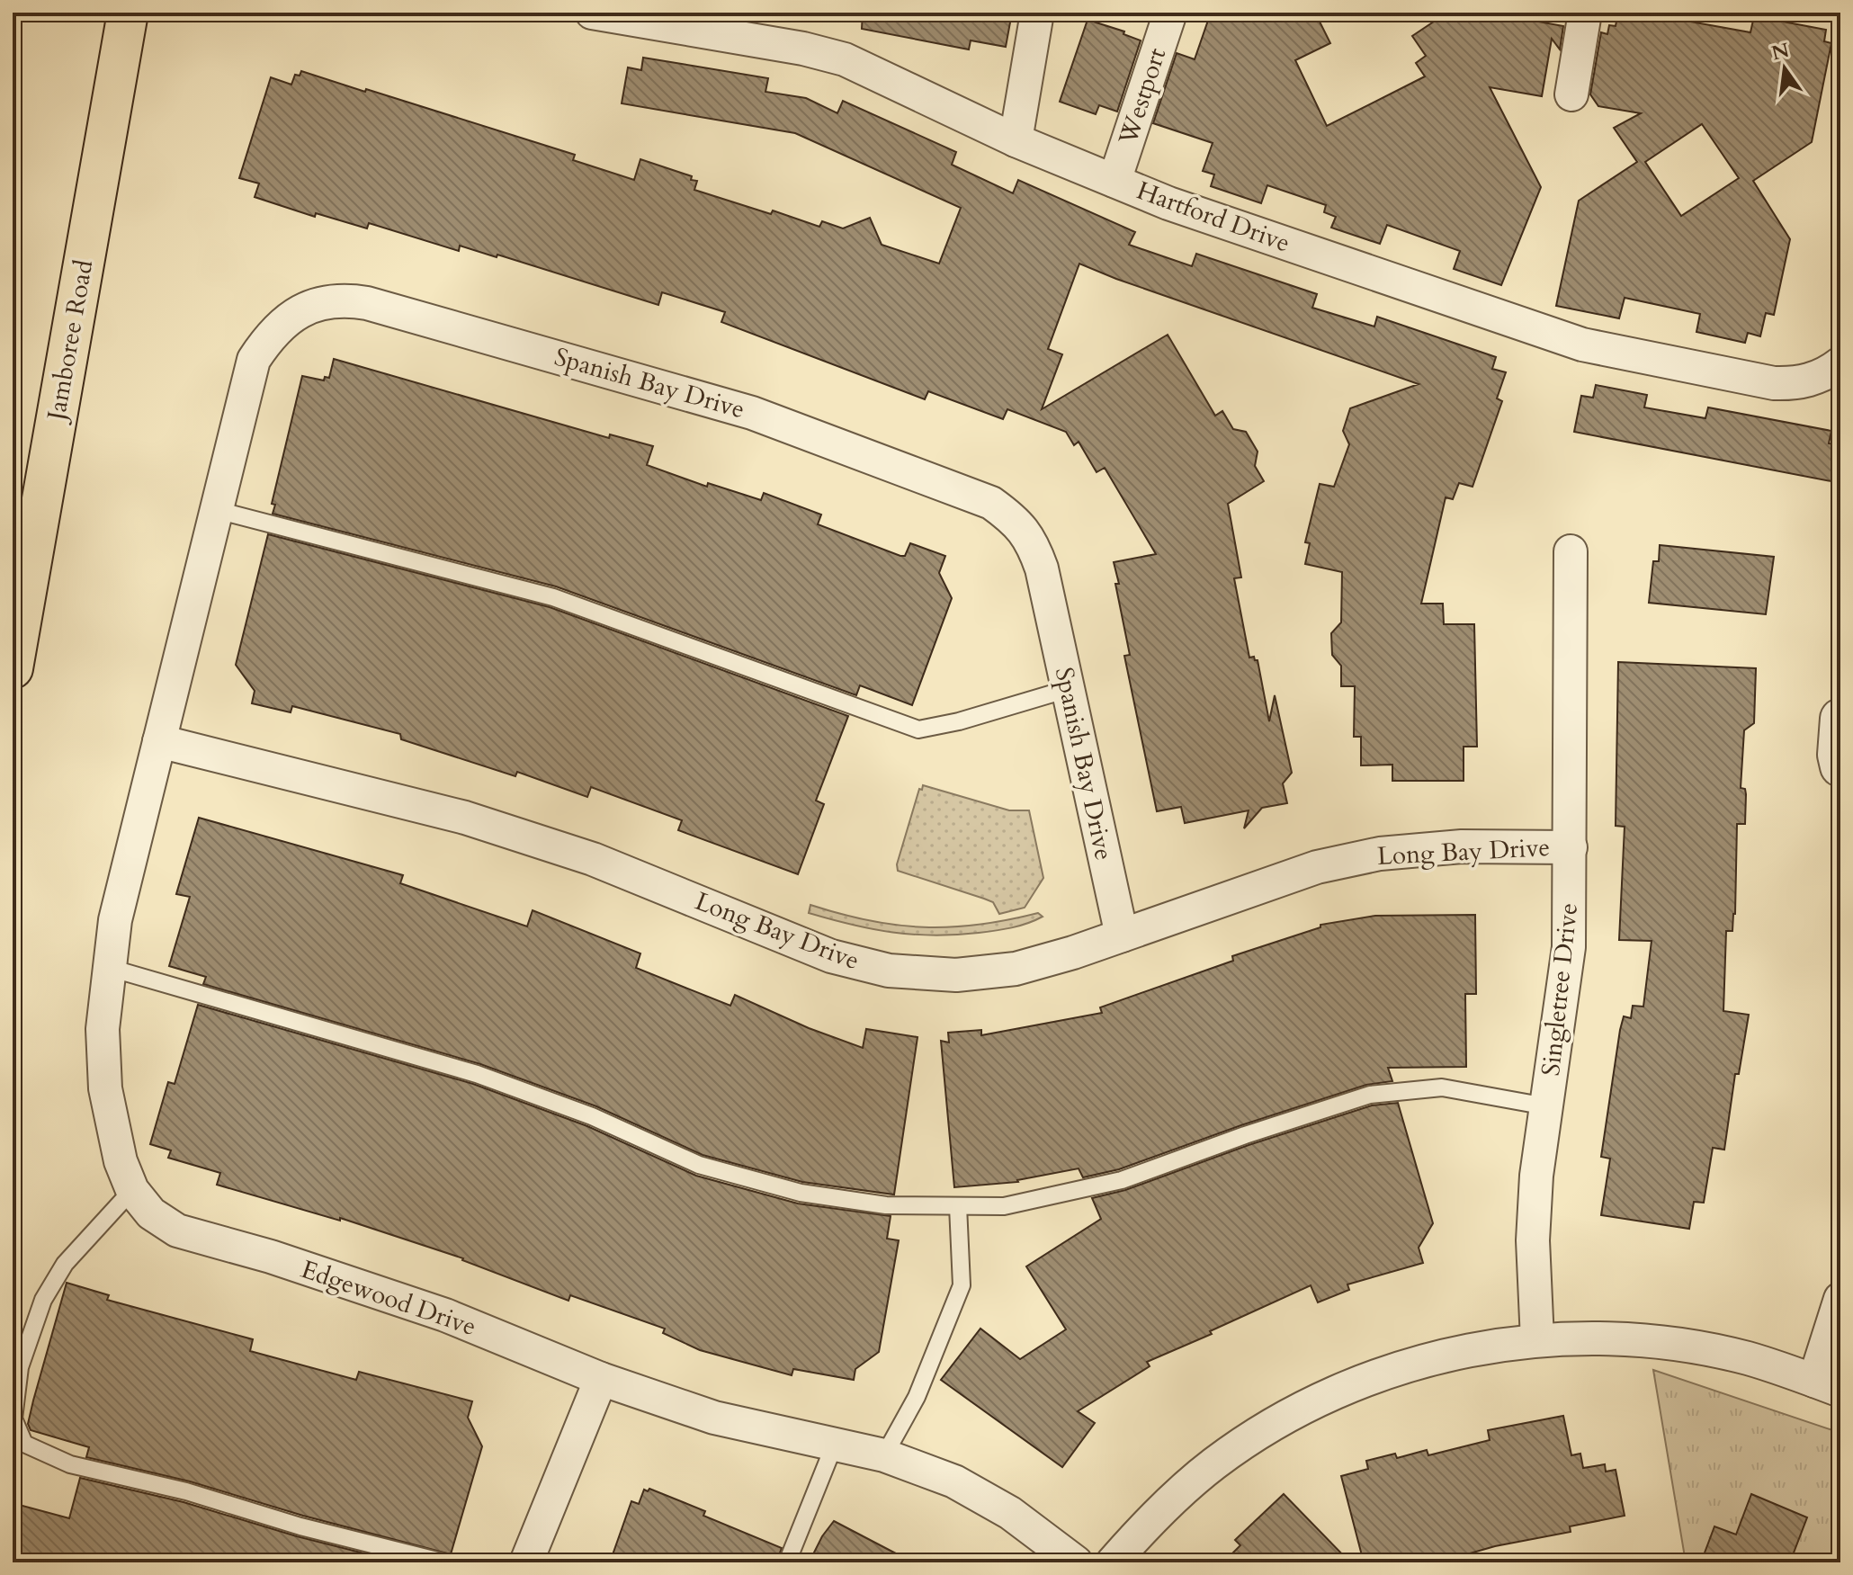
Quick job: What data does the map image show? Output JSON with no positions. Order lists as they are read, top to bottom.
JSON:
{
  "streets": {
    "main road": ["Jamboree Road"],
    "street": [
      "Westport",
      "Hartford Drive",
      "Spanish Bay Drive",
      "Long Bay Drive",
      "Singletree Drive",
      "Edgewood Drive"
    ]
  },
  "crossings": [
    ["Westport", "Hartford Drive"],
    ["Spanish Bay Drive", "Long Bay Drive"],
    ["Spanish Bay Drive", "Edgewood Drive"],
    ["Long Bay Drive", "Singletree Drive"],
    ["Long Bay Drive", "Edgewood Drive"]
  ],
  "north": "top"
}
